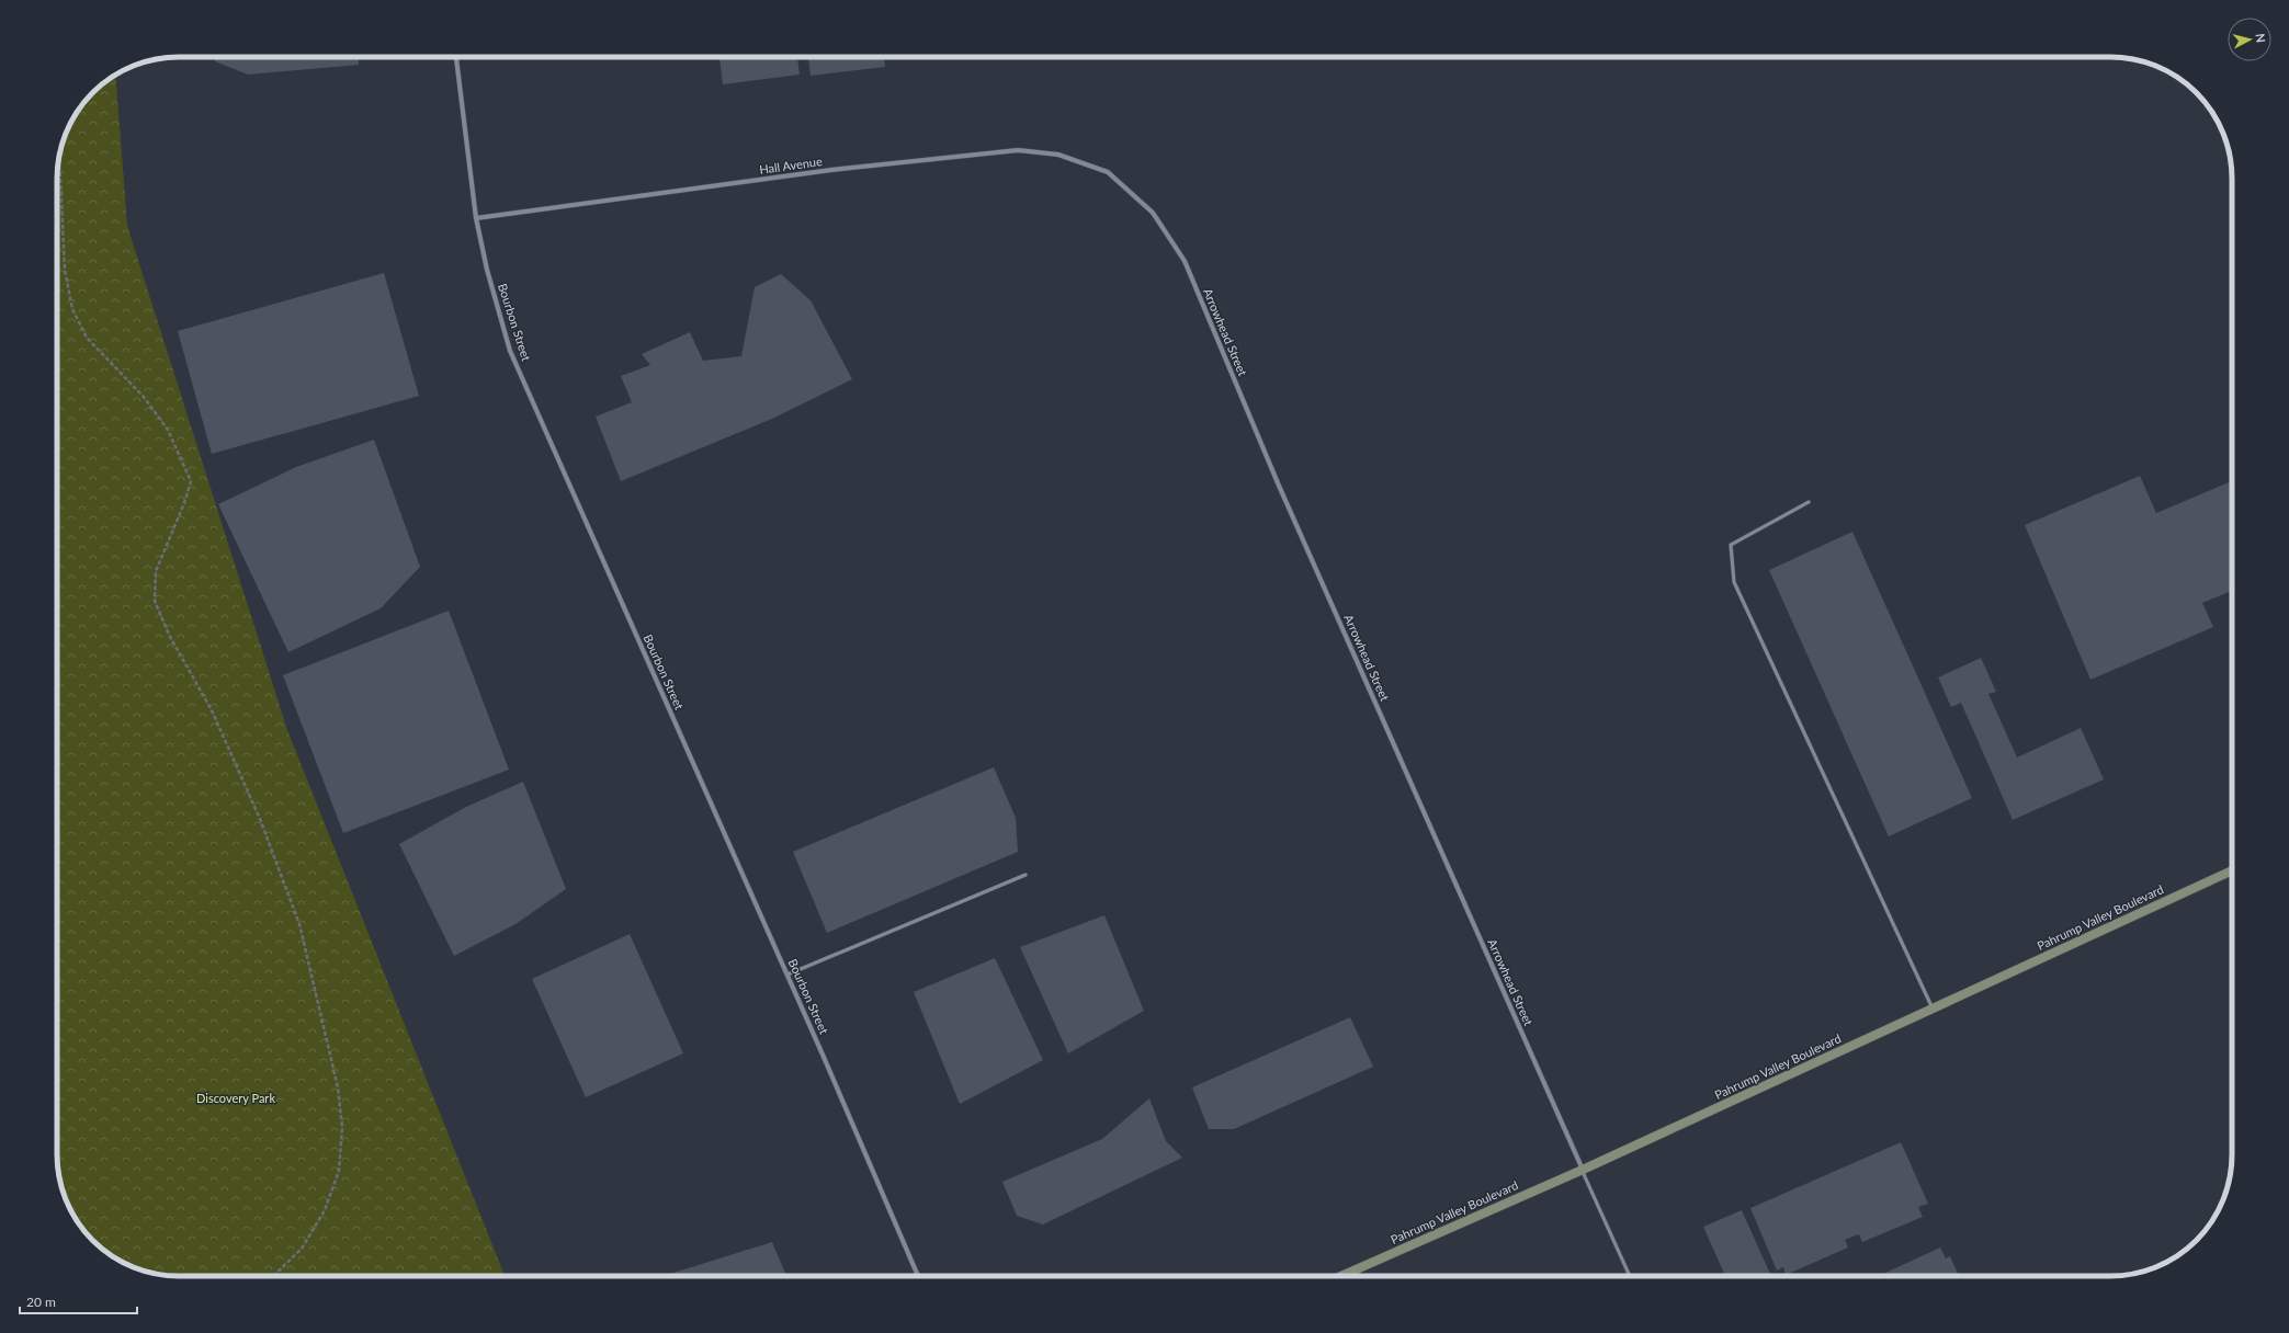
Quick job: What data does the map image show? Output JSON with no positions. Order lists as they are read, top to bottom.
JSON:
{
  "streets": {
    "main road": ["Pahrump Valley Boulevard"],
    "street": ["Hall Avenue", "Bourbon Street", "Arrowhead Street"]
  },
  "crossings": [
    ["Hall Avenue", "Bourbon Street"],
    ["Hall Avenue", "Arrowhead Street"],
    ["Arrowhead Street", "Pahrump Valley Boulevard"]
  ],
  "parks": ["Discovery Park"],
  "scale_bar": "20 m",
  "north": "right"
}
